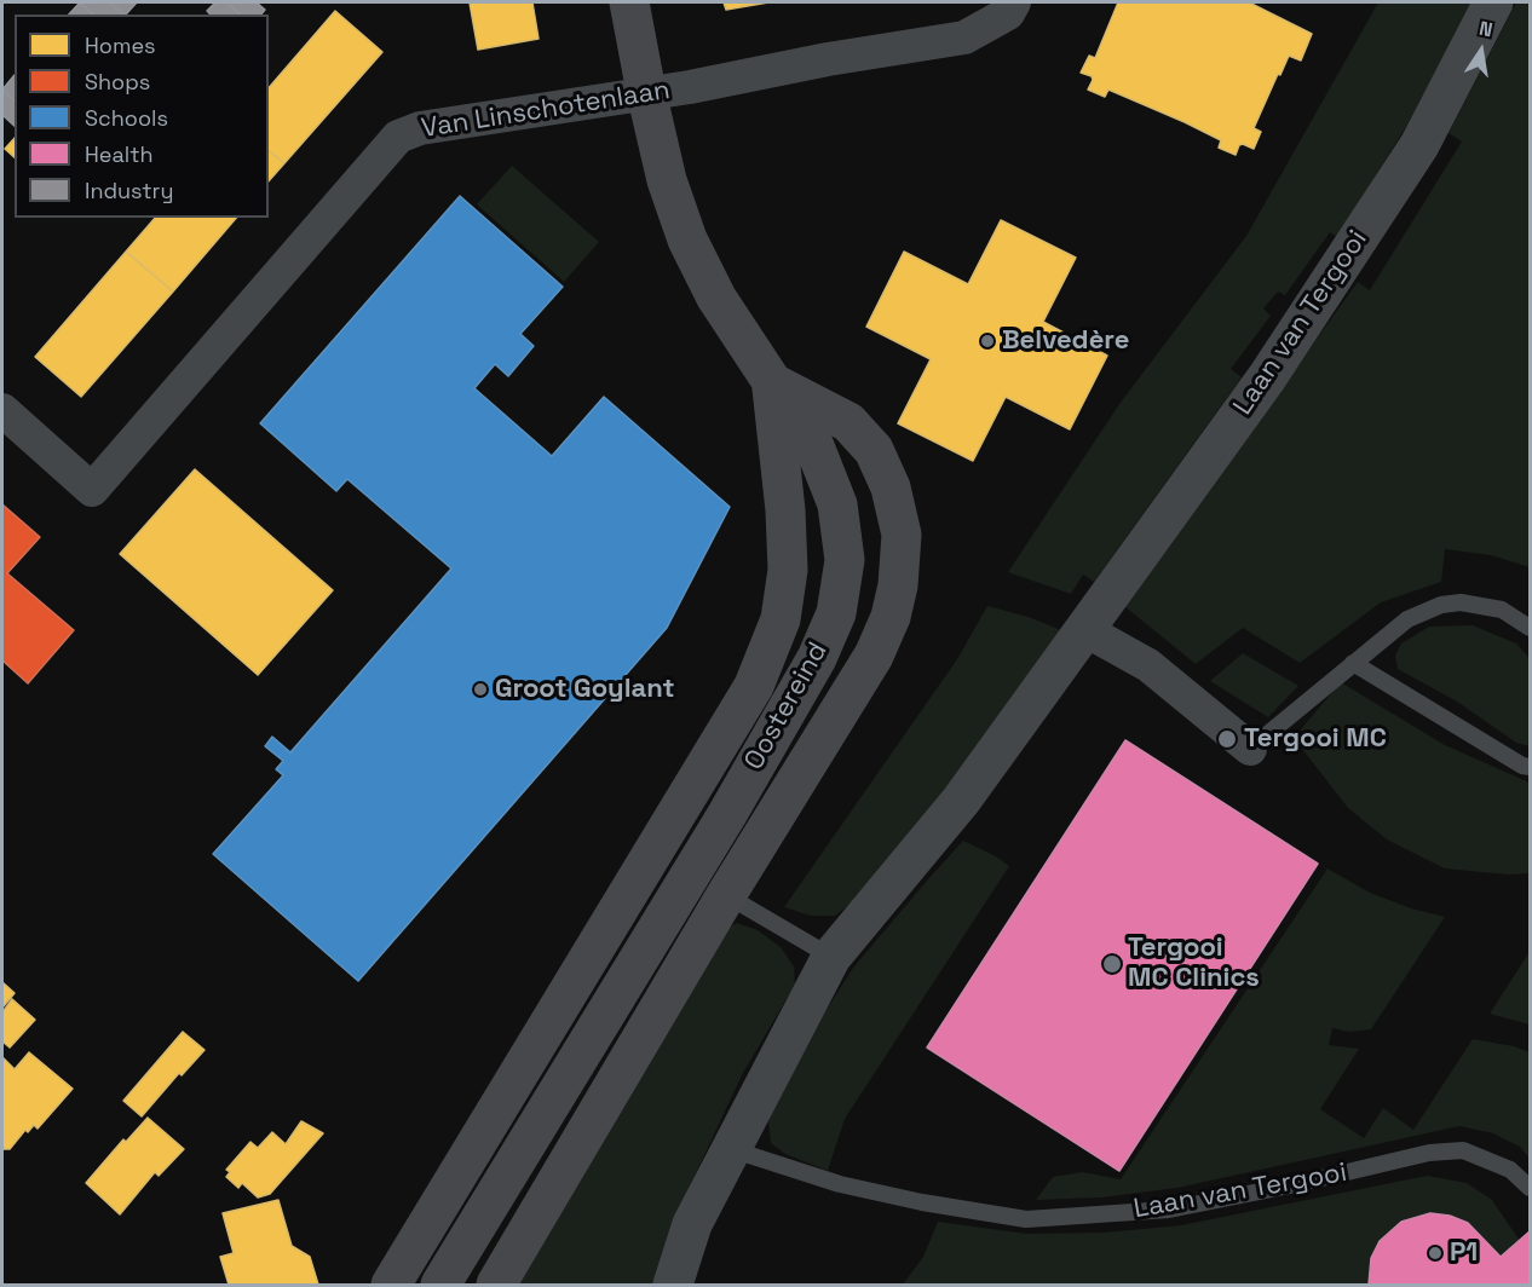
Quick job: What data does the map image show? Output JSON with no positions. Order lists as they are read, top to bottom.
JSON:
{
  "streets": {
    "main road": ["Oostereind"],
    "street": ["Van Linschotenlaan", "Laan van Tergooi"]
  },
  "crossings": [
    ["Van Linschotenlaan", "Oostereind"]
  ],
  "places": [
    "Belvedère",
    "Groot Goylant",
    "Tergooi MC",
    "Tergooi MC Clinics",
    "P1"
  ],
  "legend": [
    "Homes",
    "Shops",
    "Schools",
    "Health",
    "Industry"
  ],
  "north": "top"
}
